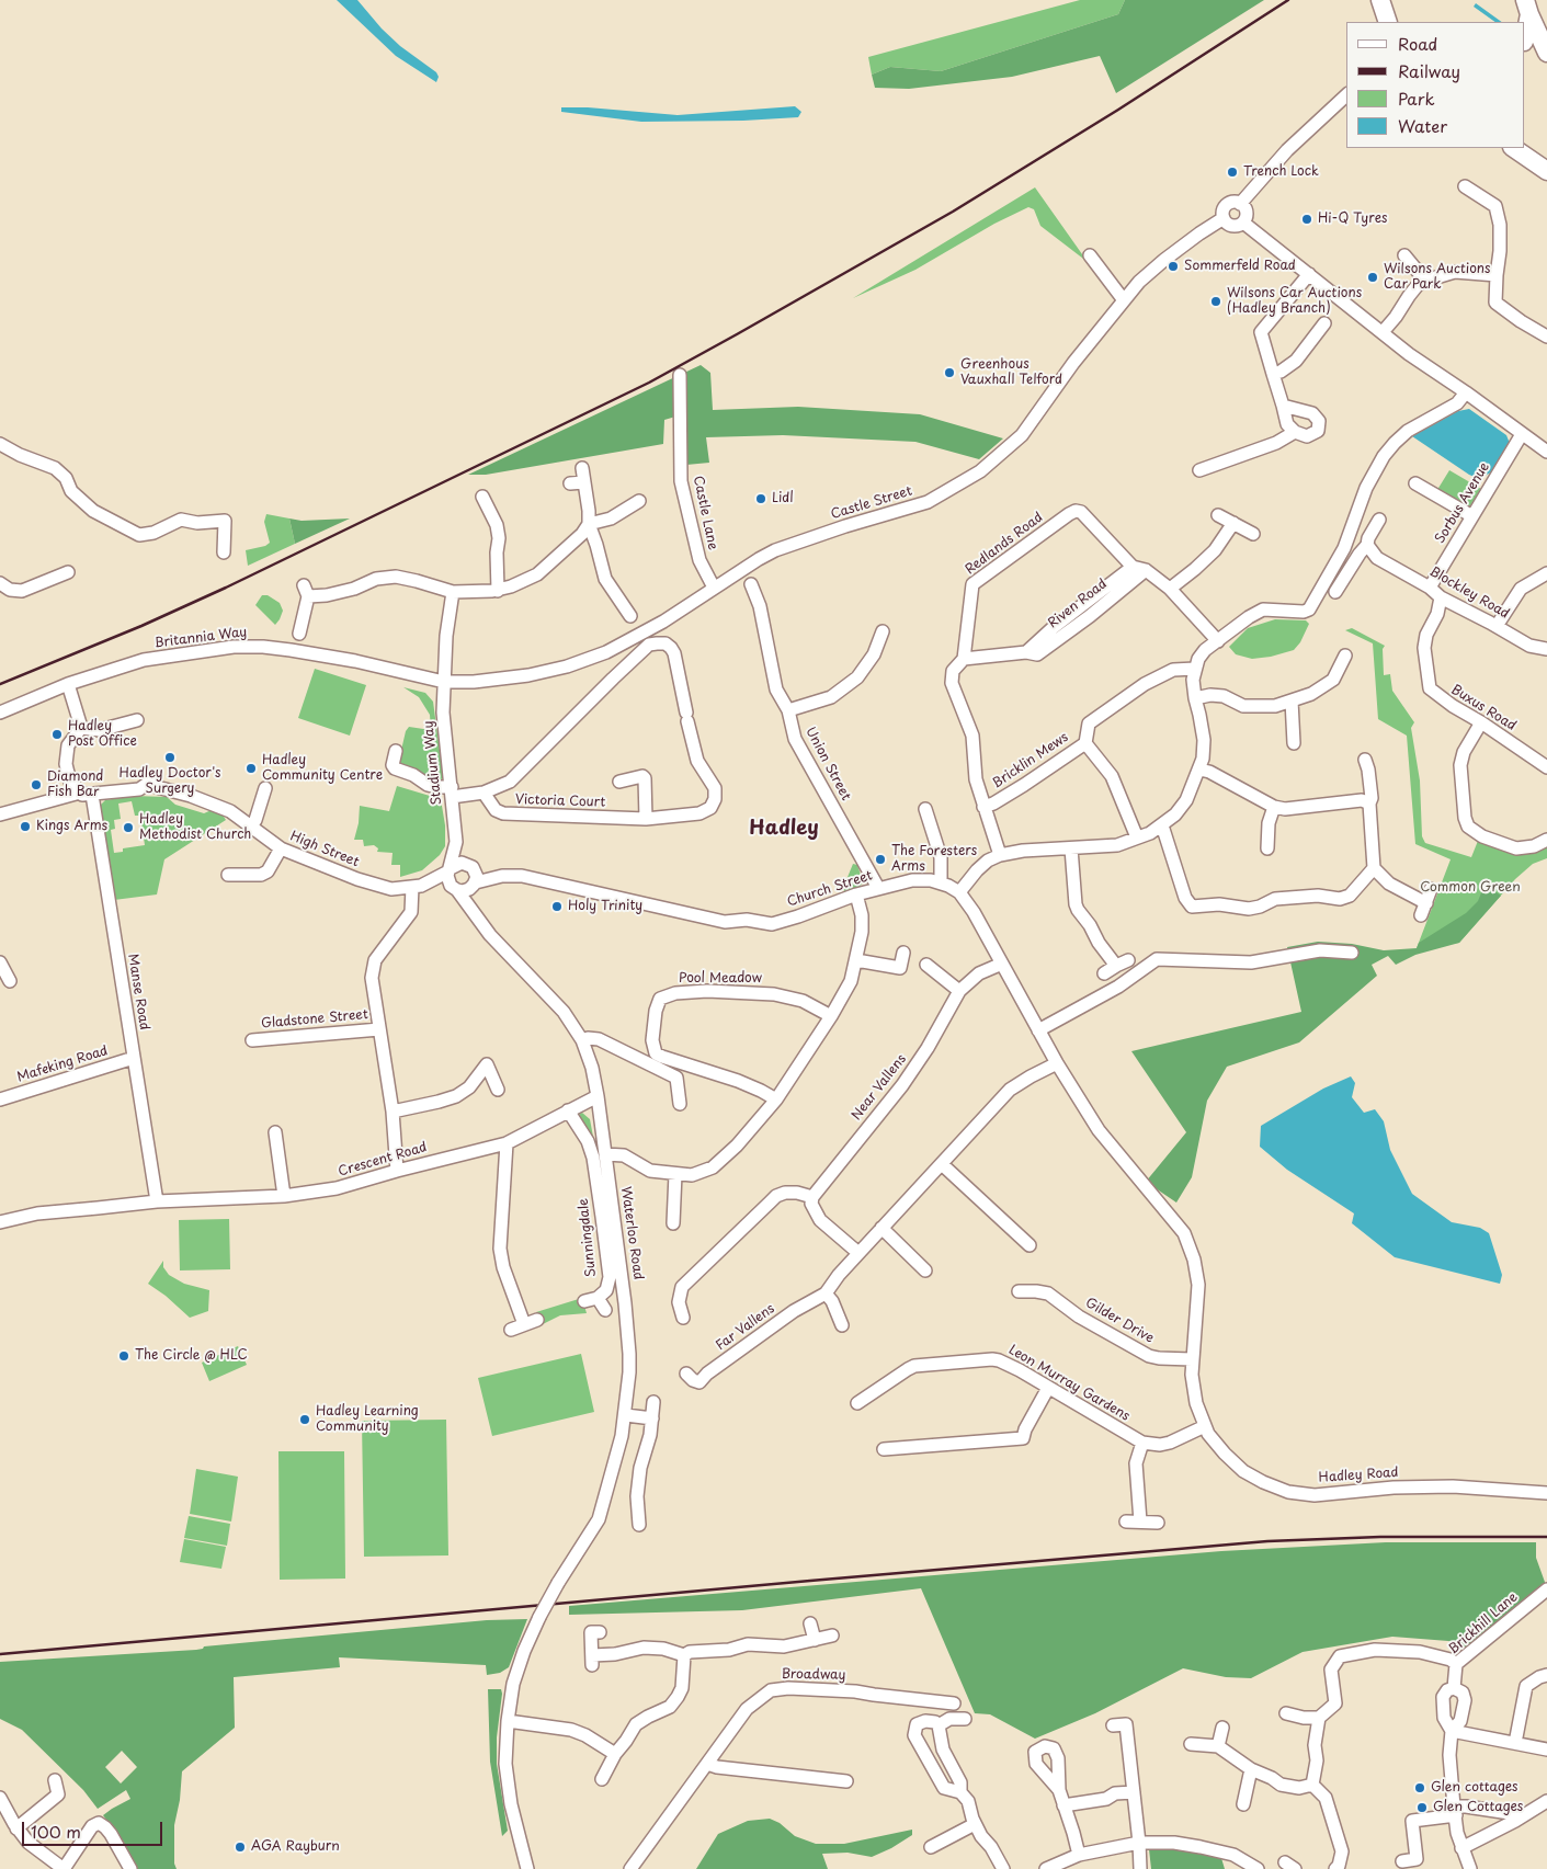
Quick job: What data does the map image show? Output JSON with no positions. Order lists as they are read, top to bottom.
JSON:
{
  "streets": {
    "street": [
      "Castle Street",
      "Sorbus Avenue",
      "Castle Lane",
      "Redlands Road",
      "Blockley Road",
      "Riven Road",
      "Britannia Way",
      "Buxus Road",
      "Bricklin Mews",
      "Stadium Way",
      "Union Street",
      "Victoria Court",
      "High Street",
      "Church Street",
      "Pool Meadow",
      "Manse Road",
      "Gladstone Street",
      "Mafeking Road",
      "Near Vallens",
      "Crescent Road",
      "Waterloo Road",
      "Sunningdale",
      "Gilder Drive",
      "Far Vallens",
      "Leon Murray Gardens",
      "Hadley Road",
      "Brickhill Lane",
      "Broadway"
    ]
  },
  "crossings": [
    ["Castle Street", "Castle Lane"],
    ["Castle Street", "Britannia Way"],
    ["Castle Street", "Stadium Way"],
    ["Sorbus Avenue", "Blockley Road"],
    ["Redlands Road", "Riven Road"],
    ["Redlands Road", "Bricklin Mews"],
    ["Blockley Road", "Buxus Road"],
    ["Britannia Way", "Stadium Way"],
    ["Stadium Way", "High Street"],
    ["Stadium Way", "Church Street"],
    ["Stadium Way", "Waterloo Road"],
    ["Union Street", "Church Street"],
    ["High Street", "Church Street"],
    ["High Street", "Manse Road"],
    ["High Street", "Gladstone Street"],
    ["High Street", "Waterloo Road"],
    ["Church Street", "Near Vallens"],
    ["Church Street", "Waterloo Road"],
    ["Church Street", "Far Vallens"],
    ["Church Street", "Hadley Road"],
    ["Manse Road", "Mafeking Road"],
    ["Manse Road", "Crescent Road"],
    ["Gladstone Street", "Crescent Road"],
    ["Crescent Road", "Waterloo Road"],
    ["Crescent Road", "Sunningdale"],
    ["Gilder Drive", "Hadley Road"]
  ],
  "districts": ["Hadley"],
  "parks": ["Common Green"],
  "places": [
    "Trench Lock",
    "Hi-Q Tyres",
    "Sommerfeld Road",
    "Wilsons Auctions Car Park",
    "Wilsons Car Auctions (Hadley Branch)",
    "Greenhous Vauxhall Telford",
    "Lidl",
    "Hadley Post Office",
    "Hadley Doctor's Surgery",
    "Hadley Community Centre",
    "Diamond Fish Bar",
    "Kings Arms",
    "Hadley Methodist Church",
    "The Foresters Arms",
    "Holy Trinity",
    "The Circle @ HLC",
    "Hadley Learning Community",
    "Glen cottages",
    "Glen Cottages",
    "AGA Rayburn"
  ],
  "legend": [
    "Road",
    "Railway",
    "Park",
    "Water"
  ],
  "scale_bar": "100 m"
}
